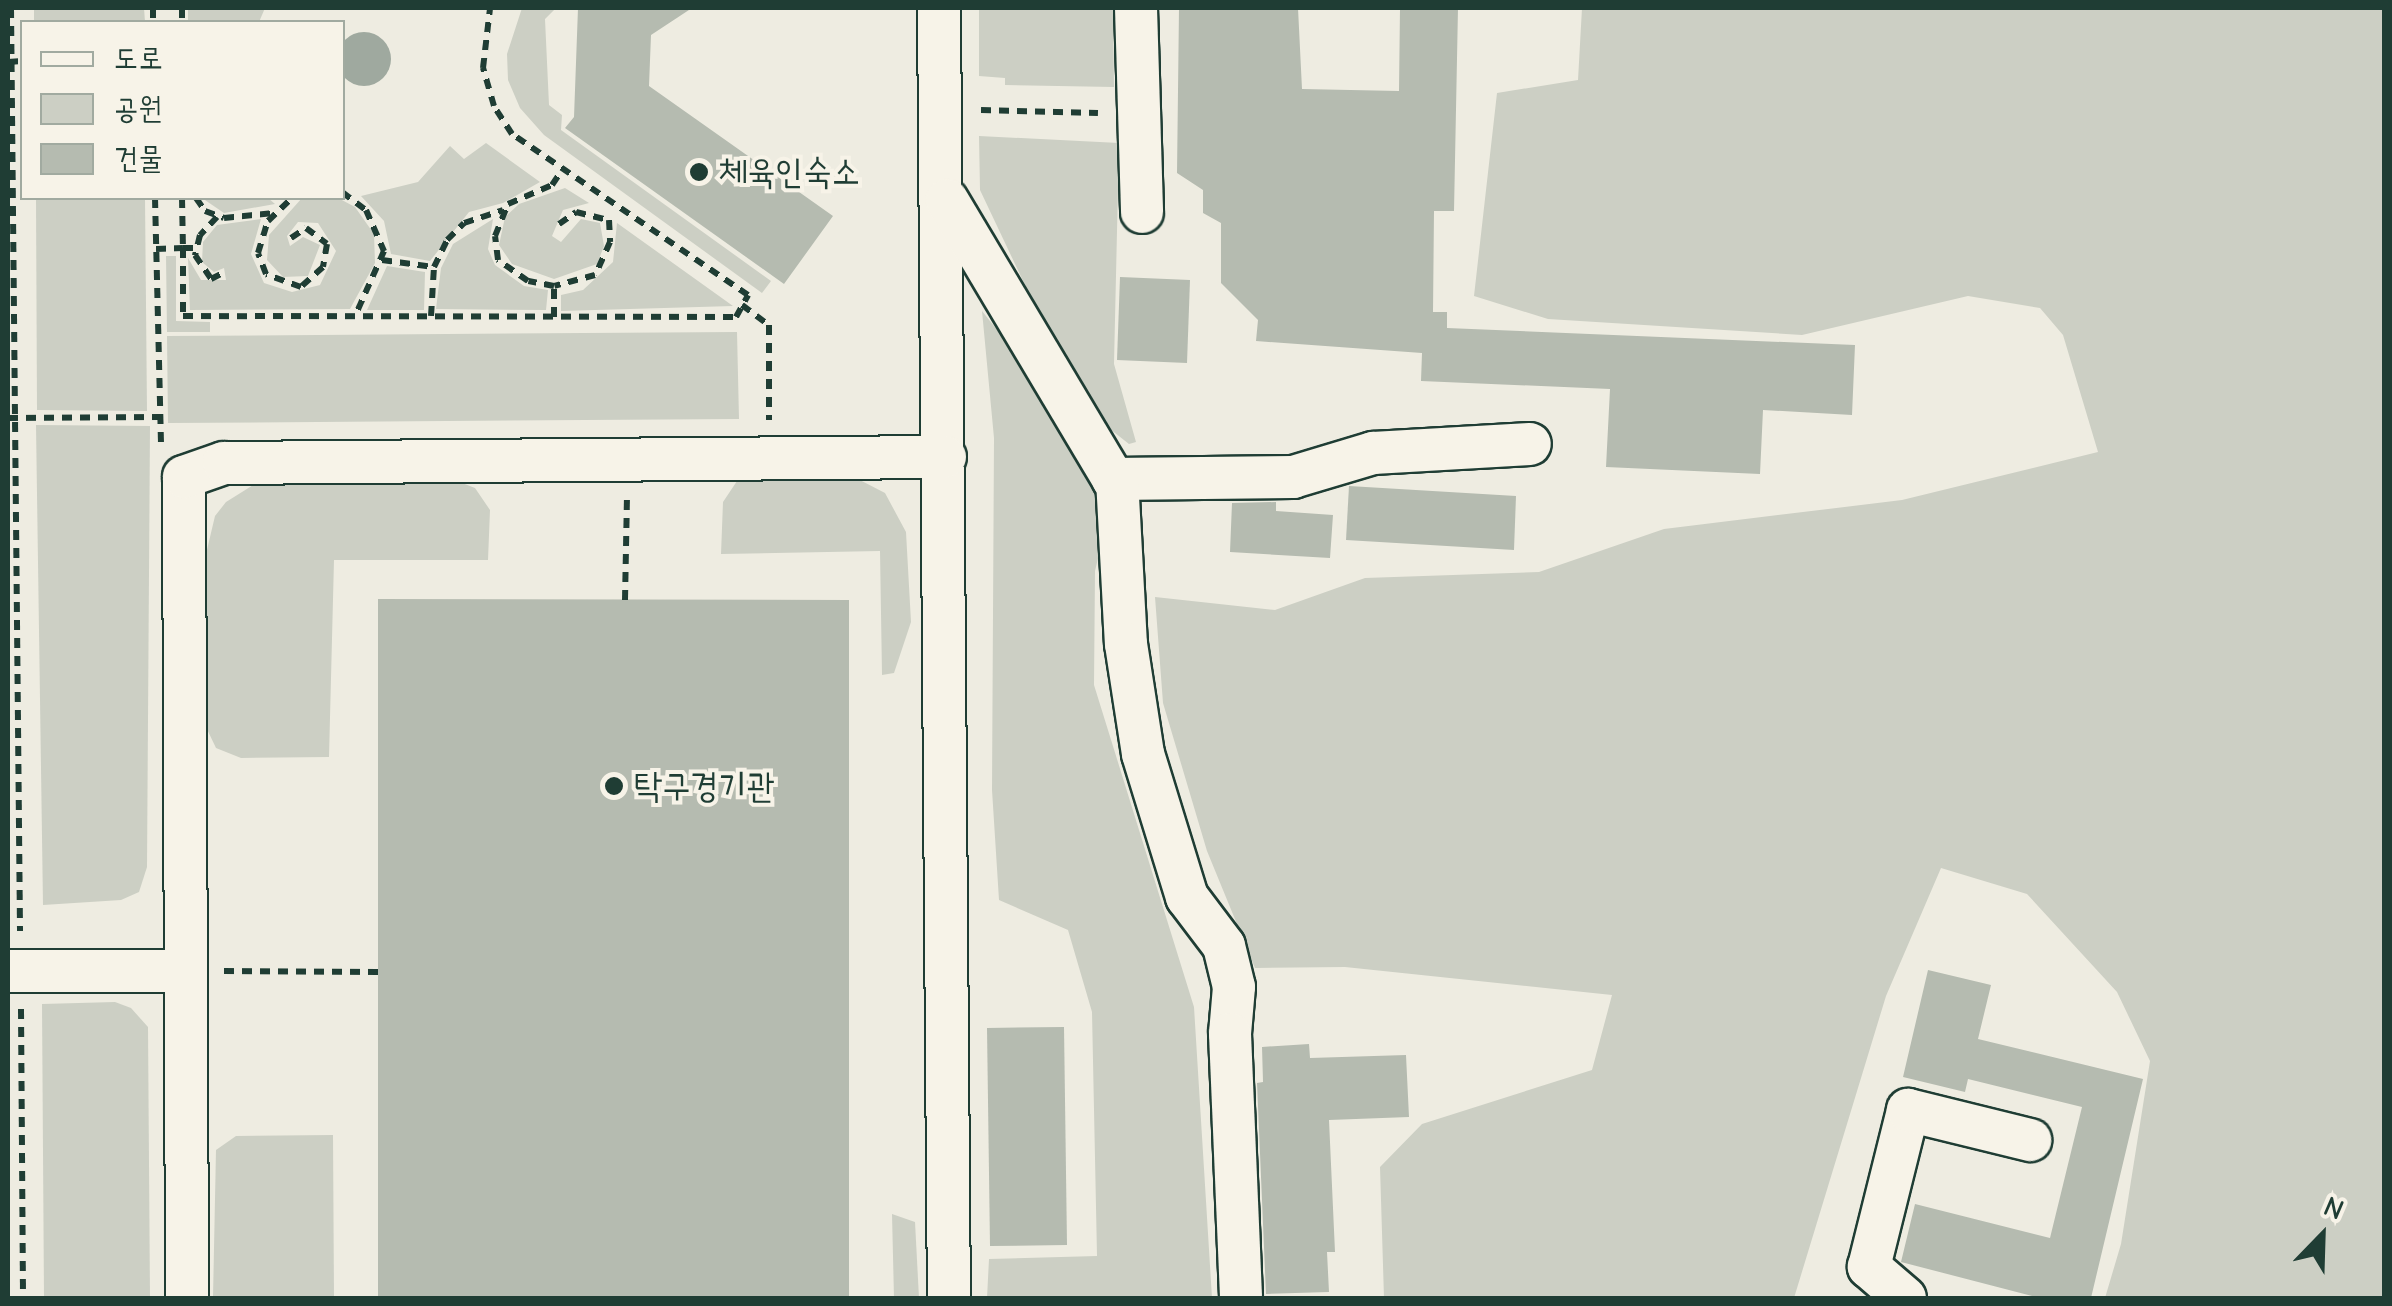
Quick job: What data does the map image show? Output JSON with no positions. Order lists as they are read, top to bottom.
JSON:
{
  "places": ["체육인숙소", "탁구경기관"],
  "legend": ["도로", "공원", "건물"],
  "north": "top right"
}
